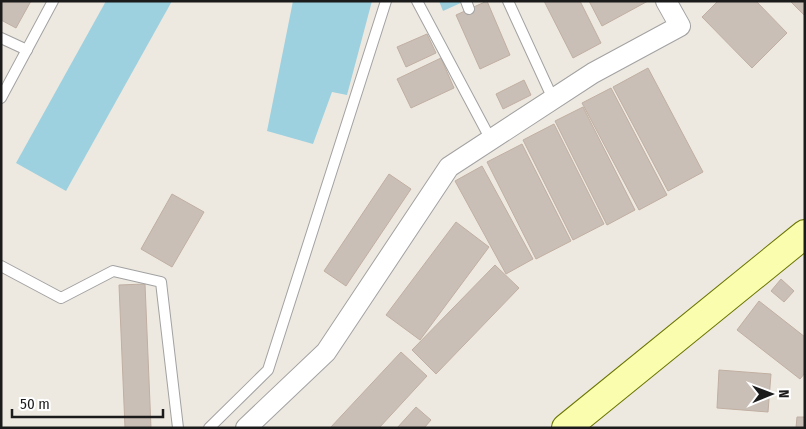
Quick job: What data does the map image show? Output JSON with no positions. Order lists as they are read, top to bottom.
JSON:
{
  "scale_bar": "50 m",
  "north": "right"
}
